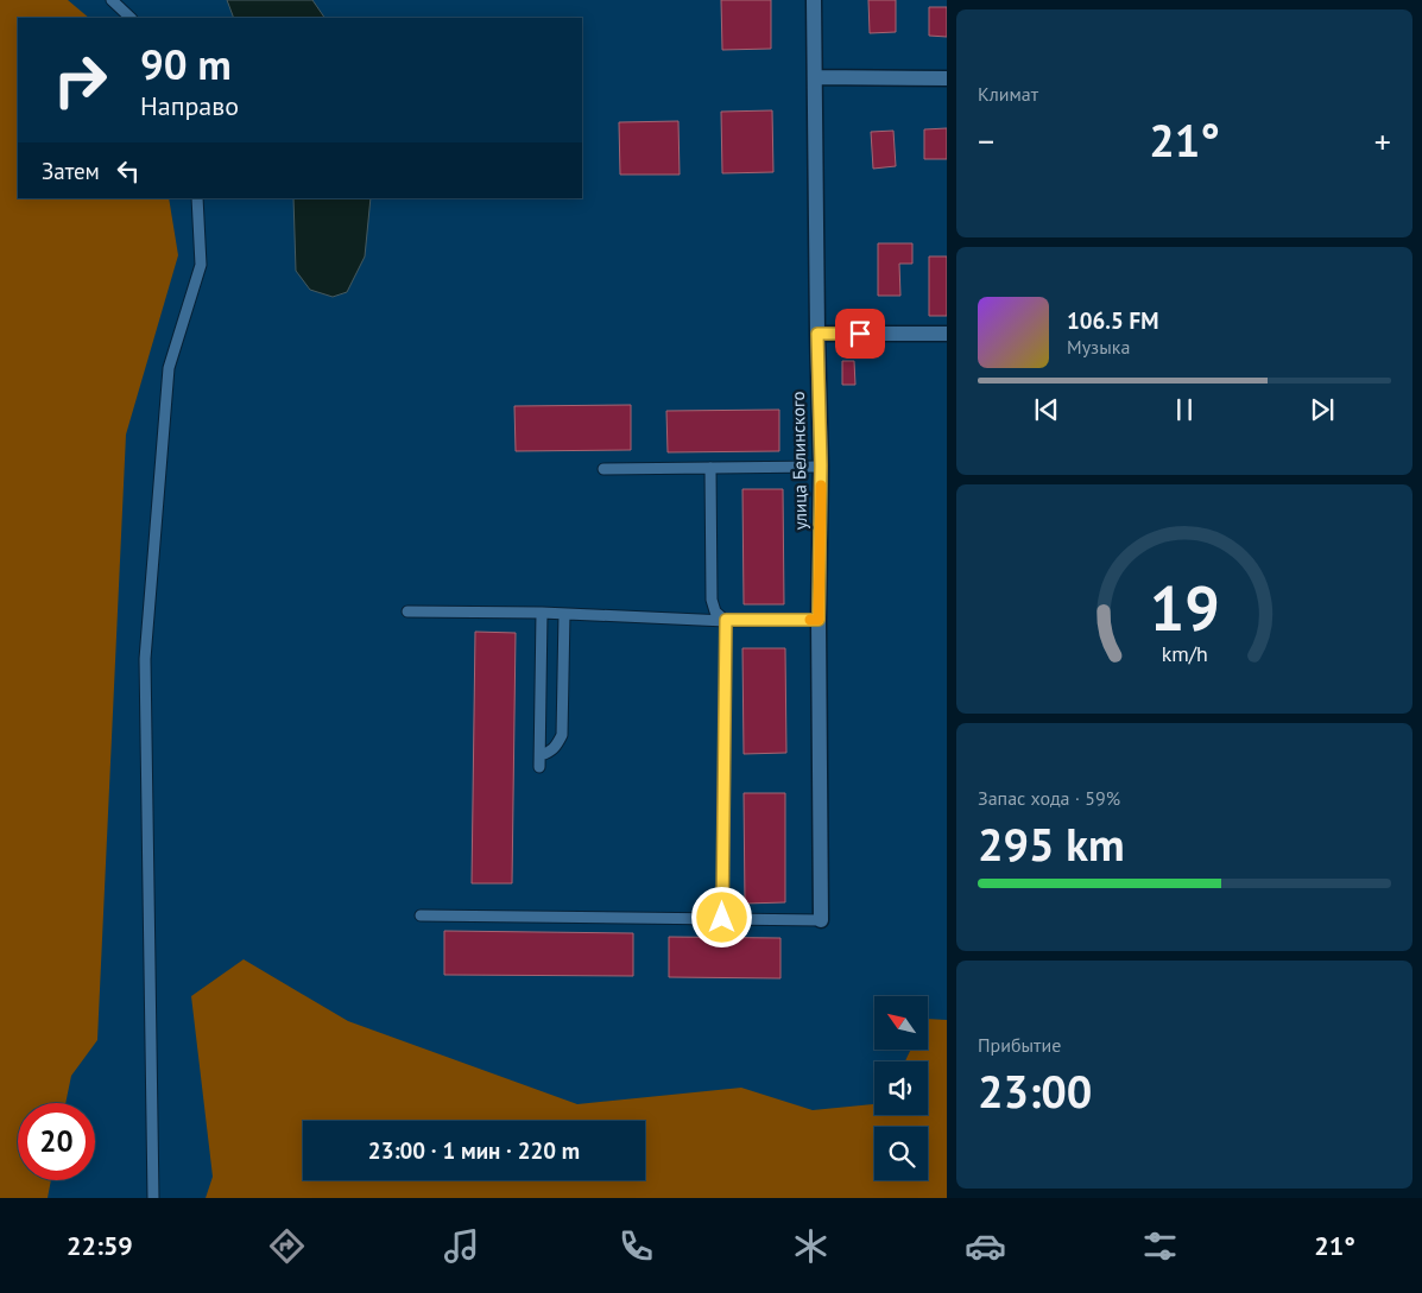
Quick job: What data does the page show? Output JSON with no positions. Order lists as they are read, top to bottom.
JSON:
{
  "streets": {
    "street": ["улица Белинского"]
  },
  "north": "top left",
  "page": {
    "tile": [
      "Климат",
      ["Запас хода · 59%", "295 km"],
      ["Прибытие", "23:00"]
    ],
    "turn": ["90 m", "Направо"],
    "heat": ["−", "21°", "+"],
    "then": "Затем",
    "song": ["106.5 FM", "Музыка"],
    "limit": "20",
    "trip": "23:00 · 1 мин · 220 m",
    "tabs": ["22:59", "21°"],
    "gauge": ["19", "km/h"]
  }
}
